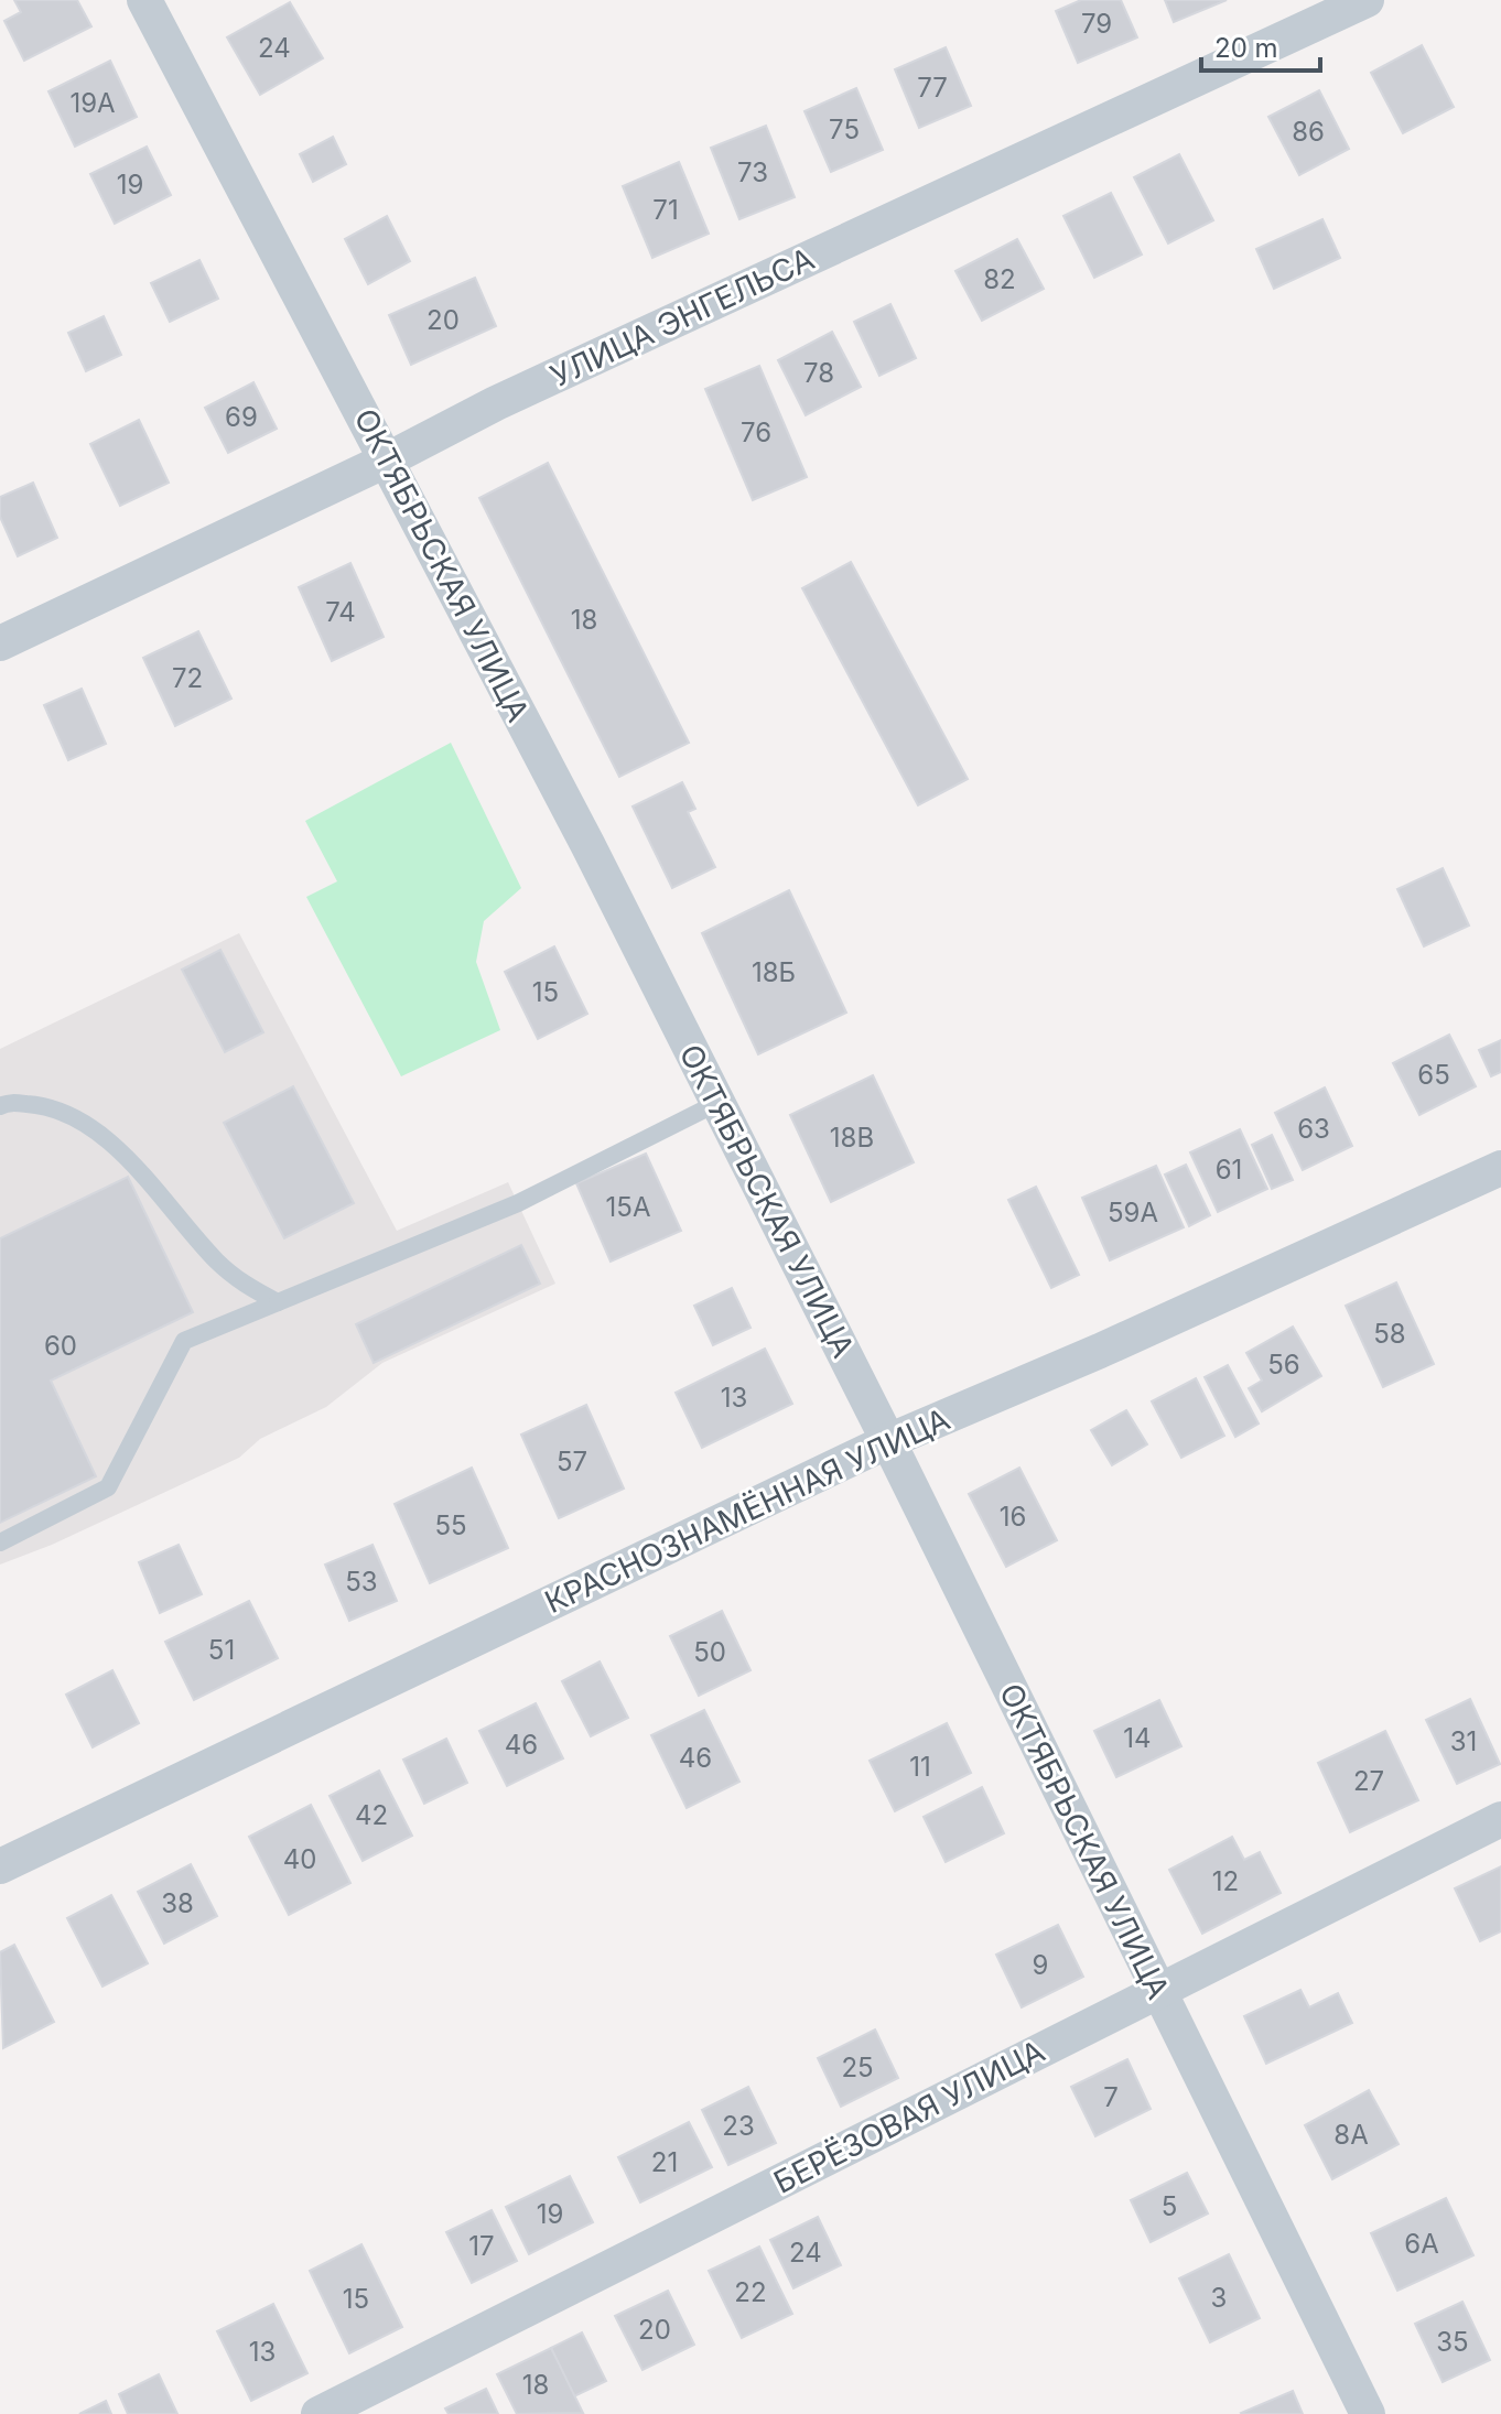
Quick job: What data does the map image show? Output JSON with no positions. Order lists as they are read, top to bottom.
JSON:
{
  "streets": {
    "street": [
      "УЛИЦА ЭНГЕЛЬСА",
      "ОКТЯБРЬСКАЯ УЛИЦА",
      "КРАСНОЗНАМЁННАЯ УЛИЦА",
      "БЕРЁЗОВАЯ УЛИЦА"
    ]
  },
  "crossings": [
    ["УЛИЦА ЭНГЕЛЬСА", "ОКТЯБРЬСКАЯ УЛИЦА"],
    ["ОКТЯБРЬСКАЯ УЛИЦА", "КРАСНОЗНАМЁННАЯ УЛИЦА"],
    ["ОКТЯБРЬСКАЯ УЛИЦА", "БЕРЁЗОВАЯ УЛИЦА"]
  ],
  "house_numbers": [
    "79",
    "24",
    "77",
    "19А",
    "75",
    "86",
    "73",
    "19",
    "71",
    "82",
    "20",
    "78",
    "69",
    "76",
    "74",
    "18",
    "72",
    "18Б",
    "15",
    "65",
    "63",
    "18В",
    "61",
    "15А",
    "59А",
    "58",
    "60",
    "56",
    "13",
    "57",
    "16",
    "55",
    "53",
    "51",
    "50",
    "14",
    "31",
    "46",
    "46",
    "11",
    "27",
    "42",
    "40",
    "12",
    "38",
    "9",
    "25",
    "7",
    "23",
    "8А",
    "21",
    "5",
    "19",
    "6А",
    "17",
    "24",
    "22",
    "3",
    "15",
    "20",
    "35",
    "13",
    "18"
  ],
  "scale_bar": "20 m"
}
